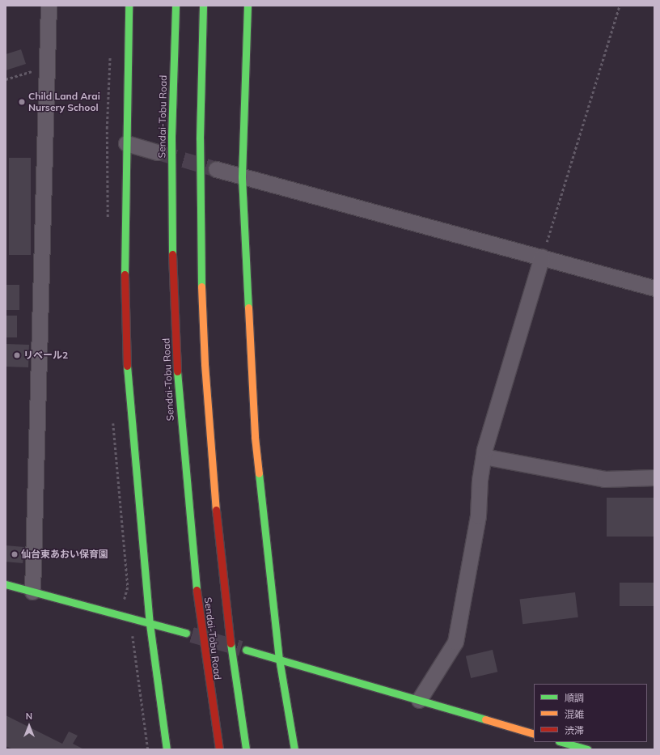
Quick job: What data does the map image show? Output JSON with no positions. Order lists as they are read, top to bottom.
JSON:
{
  "streets": {
    "main road": ["Sendai-Tobu Road"]
  },
  "places": ["Child Land Arai Nursery School", "リベール2", "仙台東あおい保育園"],
  "legend": ["順調", "混雑", "渋滞"],
  "north": "top"
}
